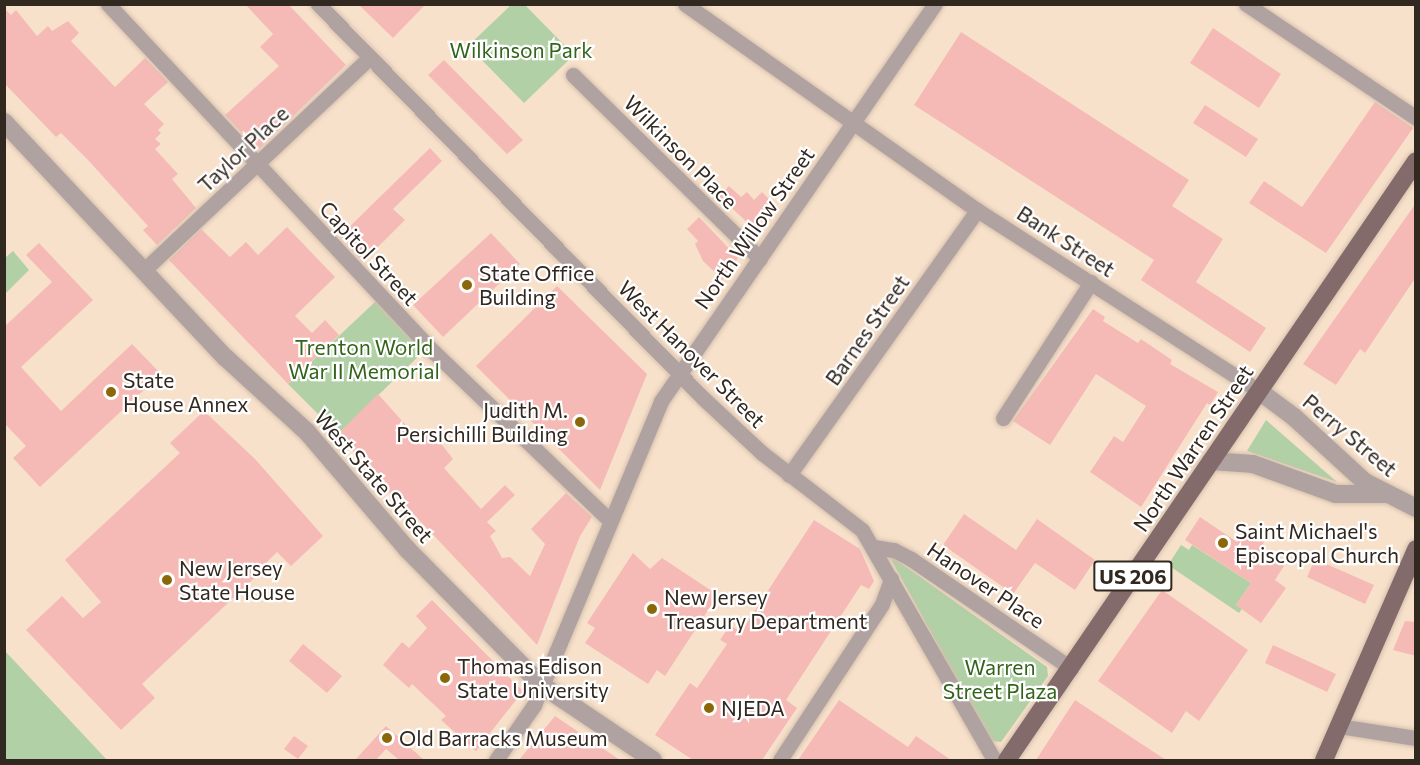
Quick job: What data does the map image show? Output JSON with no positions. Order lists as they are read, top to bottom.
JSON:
{
  "streets": {
    "main road": ["North Warren Street", "US 206"],
    "street": [
      "Taylor Place",
      "Wilkinson Place",
      "North Willow Street",
      "Bank Street",
      "Capitol Street",
      "Barnes Street",
      "West Hanover Street",
      "Perry Street",
      "West State Street",
      "Hanover Place"
    ]
  },
  "crossings": [
    ["Taylor Place", "Capitol Street"],
    ["Taylor Place", "West Hanover Street"],
    ["Taylor Place", "West State Street"],
    ["Wilkinson Place", "North Willow Street"],
    ["North Willow Street", "Bank Street"],
    ["North Willow Street", "Capitol Street"],
    ["North Willow Street", "West Hanover Street"],
    ["North Willow Street", "West State Street"],
    ["Bank Street", "Barnes Street"],
    ["Bank Street", "Perry Street"],
    ["Bank Street", "North Warren Street"],
    ["Barnes Street", "West Hanover Street"],
    ["West Hanover Street", "Hanover Place"],
    ["Perry Street", "North Warren Street"],
    ["North Warren Street", "Hanover Place"]
  ],
  "parks": ["Wilkinson Park", "Trenton World War II Memorial", "Warren Street Plaza"],
  "places": [
    "State Office Building",
    "State House Annex",
    "Judith M. Persichilli Building",
    "Saint Michael's Episcopal Church",
    "New Jersey State House",
    "New Jersey Treasury Department",
    "Thomas Edison State University",
    "NJEDA",
    "Old Barracks Museum"
  ]
}
